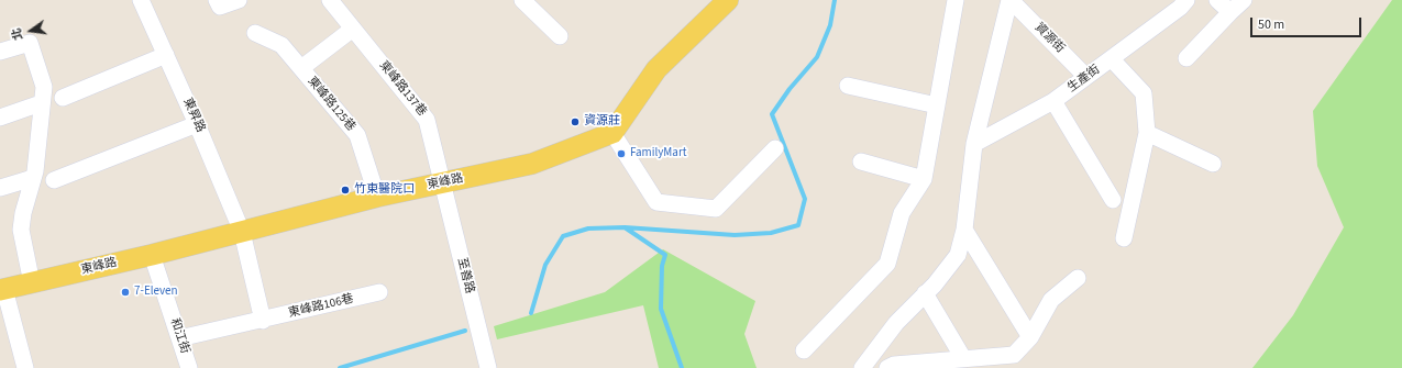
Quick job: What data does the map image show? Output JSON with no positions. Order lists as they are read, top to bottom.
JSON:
{
  "streets": {
    "main road": ["東峰路"],
    "street": [
      "資源街",
      "生產街",
      "東峰路137巷",
      "東峰路125巷",
      "東昇路",
      "至善路",
      "東峰路106巷",
      "和江街"
    ]
  },
  "crossings": [
    ["資源街", "生產街"],
    ["東峰路137巷", "東峰路"],
    ["東峰路137巷", "至善路"],
    ["東峰路125巷", "東峰路"],
    ["東昇路", "東峰路"],
    ["東峰路", "至善路"],
    ["東峰路", "和江街"],
    ["東峰路106巷", "和江街"]
  ],
  "places": [
    "資源莊",
    "FamilyMart",
    "竹東醫院口",
    "7-Eleven"
  ],
  "scale_bar": "50 m",
  "north": "left"
}
